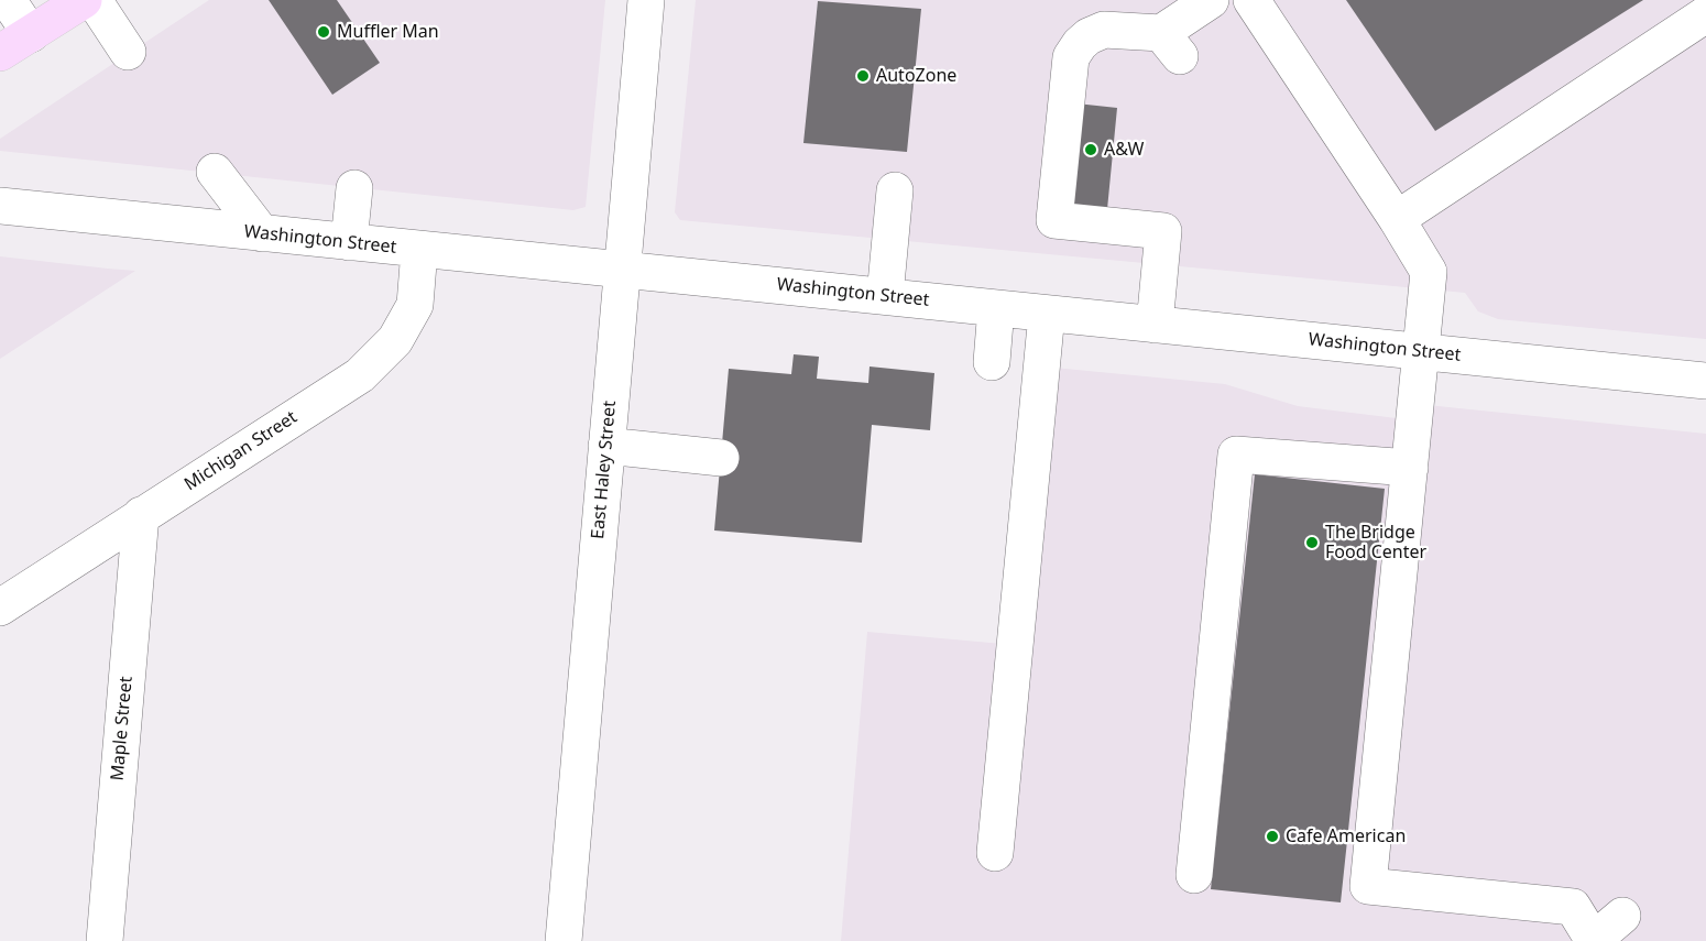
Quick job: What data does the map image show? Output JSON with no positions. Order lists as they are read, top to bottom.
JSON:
{
  "streets": {
    "street": [
      "Washington Street",
      "Michigan Street",
      "East Haley Street",
      "Maple Street"
    ]
  },
  "crossings": [
    ["Washington Street", "Michigan Street"],
    ["Washington Street", "East Haley Street"],
    ["Michigan Street", "Maple Street"]
  ],
  "places": [
    "Muffler Man",
    "AutoZone",
    "A&W",
    "The Bridge Food Center",
    "Cafe American"
  ]
}
